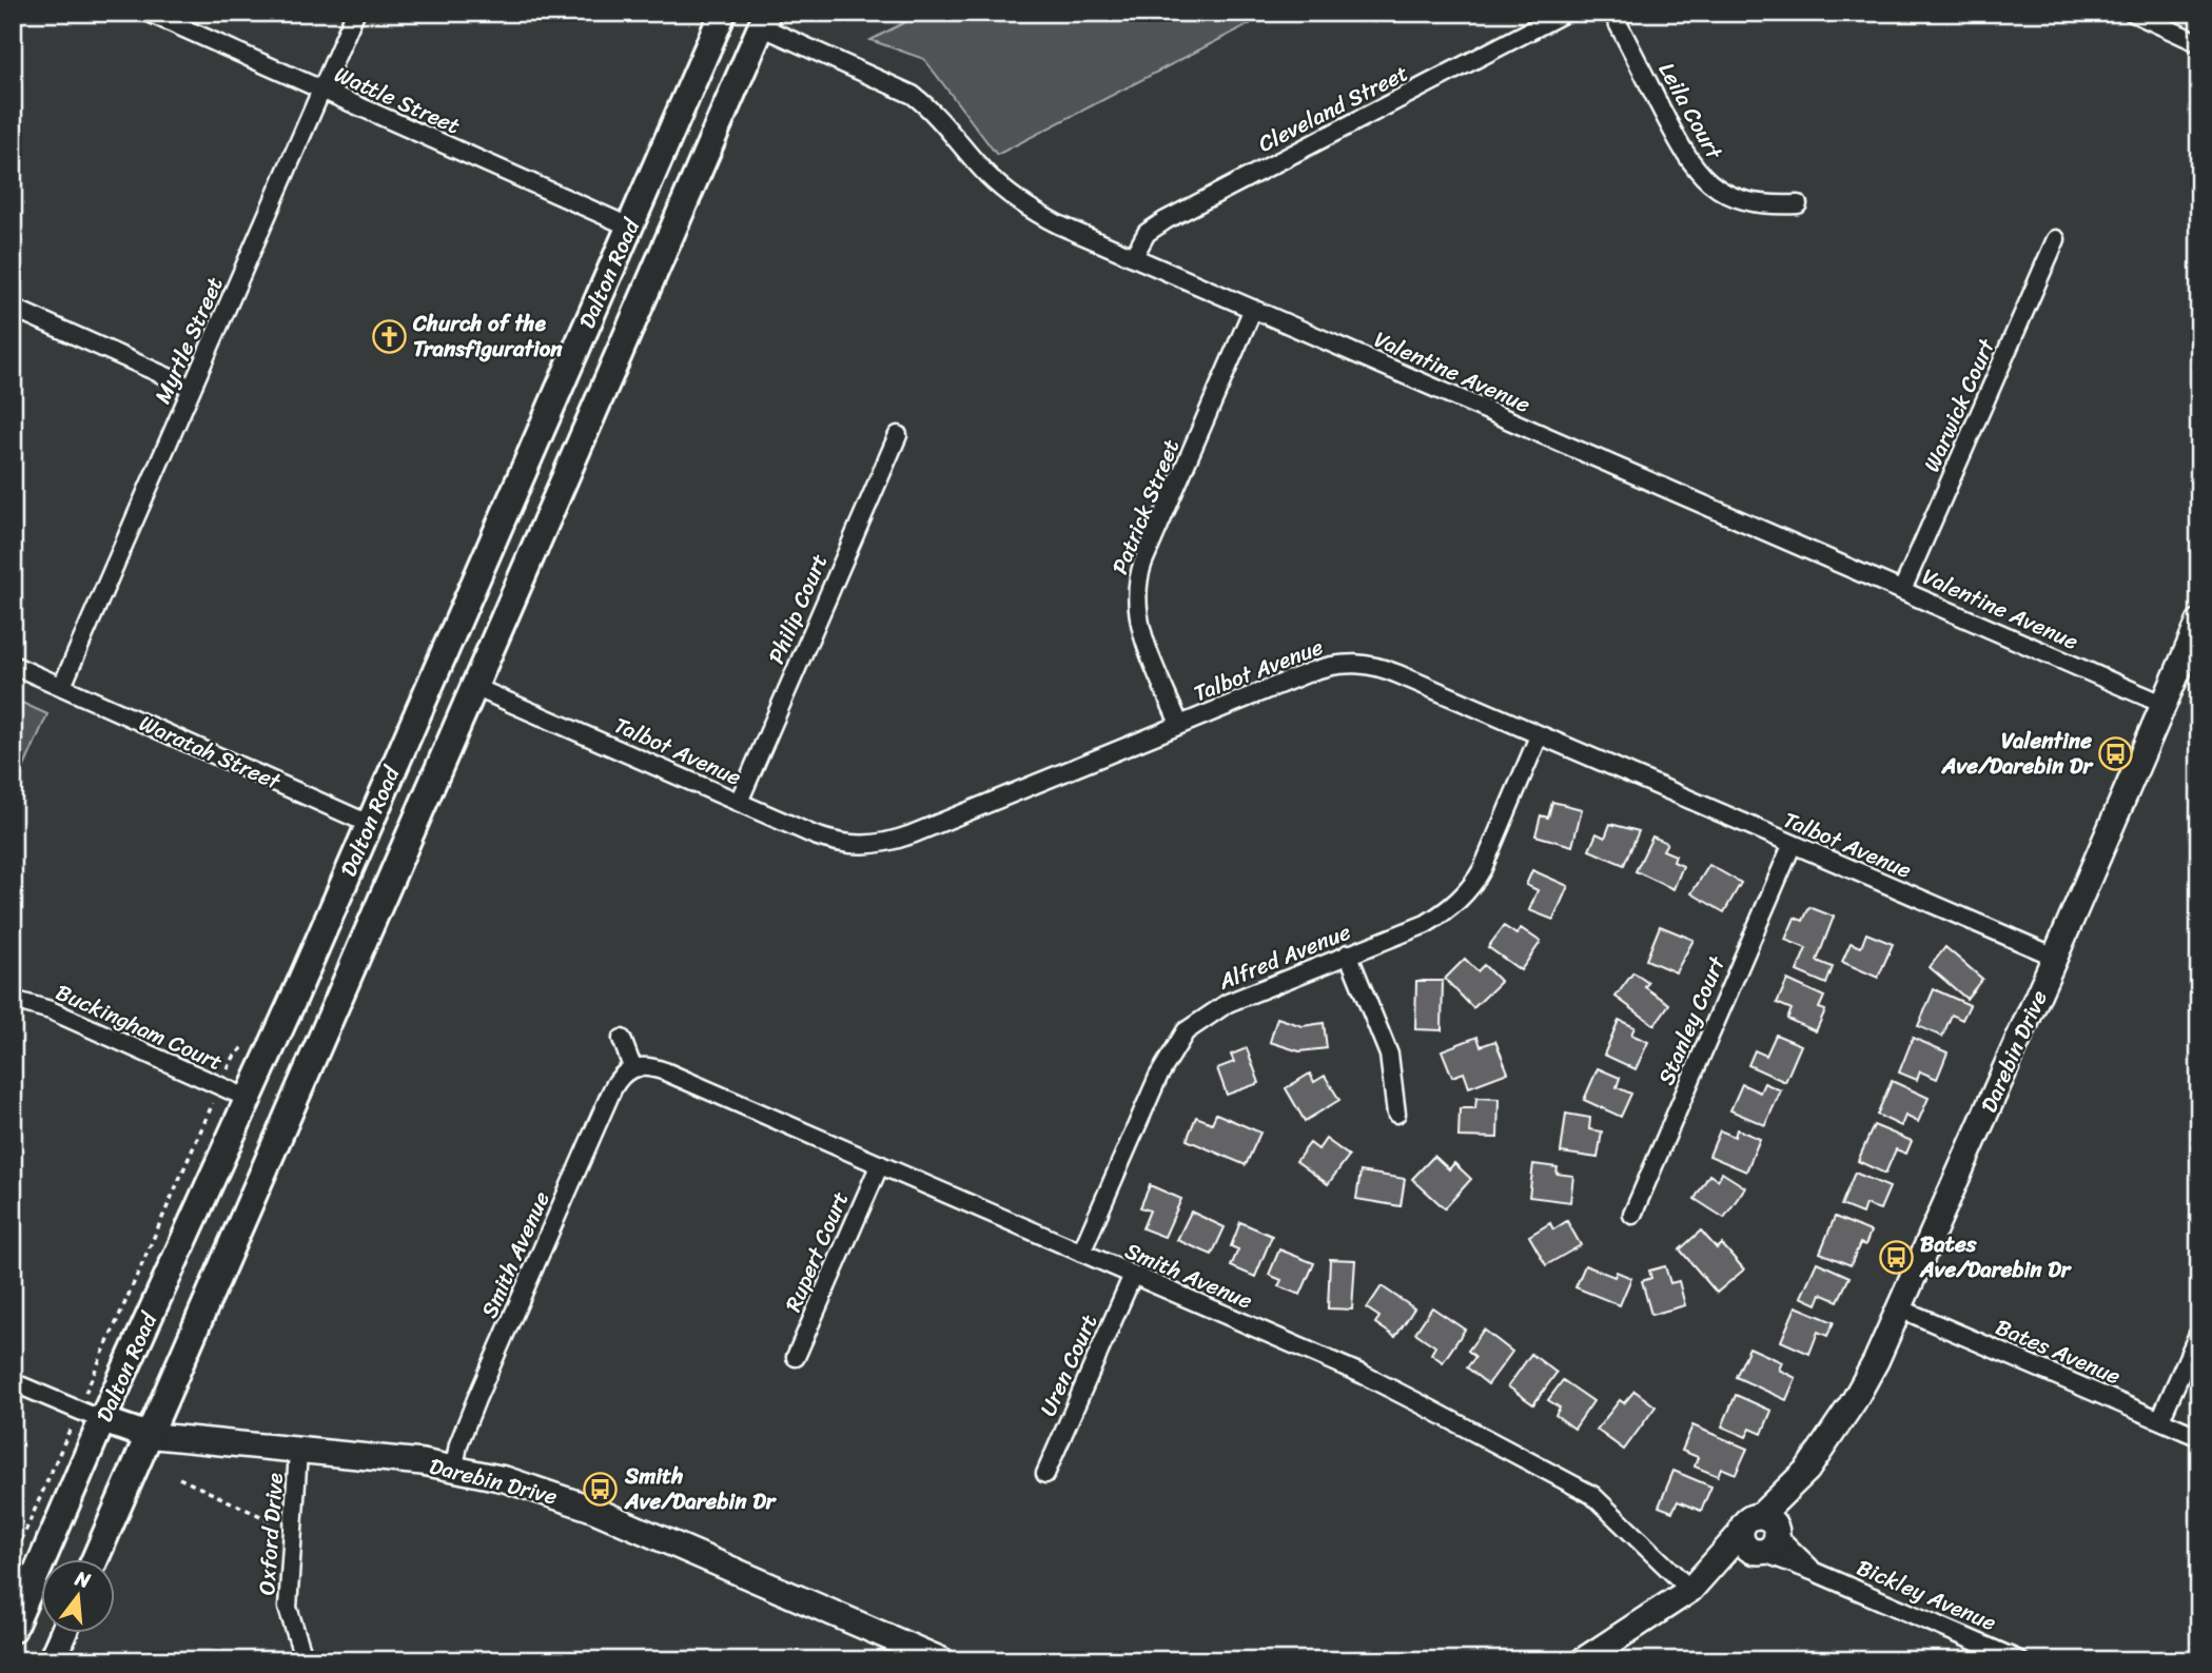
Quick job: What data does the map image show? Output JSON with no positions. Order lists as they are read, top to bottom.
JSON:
{
  "streets": {
    "main road": ["Dalton Road", "Waratah Street"],
    "street": [
      "Wattle Street",
      "Cleveland Street",
      "Leila Court",
      "Myrtle Street",
      "Valentine Avenue",
      "Warwick Court",
      "Patrick Street",
      "Philip Court",
      "Talbot Avenue",
      "Alfred Avenue",
      "Stanley Court",
      "Buckingham Court",
      "Darebin Drive",
      "Rupert Court",
      "Smith Avenue",
      "Bates Avenue",
      "Uren Court",
      "Oxford Drive",
      "Bickley Avenue"
    ]
  },
  "crossings": [
    ["Wattle Street", "Dalton Road"],
    ["Wattle Street", "Myrtle Street"],
    ["Cleveland Street", "Valentine Avenue"],
    ["Dalton Road", "Valentine Avenue"],
    ["Dalton Road", "Talbot Avenue"],
    ["Dalton Road", "Waratah Street"],
    ["Dalton Road", "Buckingham Court"],
    ["Dalton Road", "Darebin Drive"],
    ["Myrtle Street", "Waratah Street"],
    ["Valentine Avenue", "Warwick Court"],
    ["Valentine Avenue", "Patrick Street"],
    ["Valentine Avenue", "Darebin Drive"],
    ["Patrick Street", "Talbot Avenue"],
    ["Philip Court", "Talbot Avenue"],
    ["Talbot Avenue", "Alfred Avenue"],
    ["Talbot Avenue", "Stanley Court"],
    ["Talbot Avenue", "Darebin Drive"],
    ["Alfred Avenue", "Smith Avenue"],
    ["Darebin Drive", "Smith Avenue"],
    ["Darebin Drive", "Bates Avenue"],
    ["Darebin Drive", "Oxford Drive"],
    ["Darebin Drive", "Bickley Avenue"],
    ["Rupert Court", "Smith Avenue"],
    ["Smith Avenue", "Uren Court"]
  ],
  "places": {
    "church": ["Church of the Transfiguration"],
    "bus stop": ["Valentine Ave/Darebin Dr", "Bates Ave/Darebin Dr", "Smith Ave/Darebin Dr"]
  },
  "north": "top"
}
